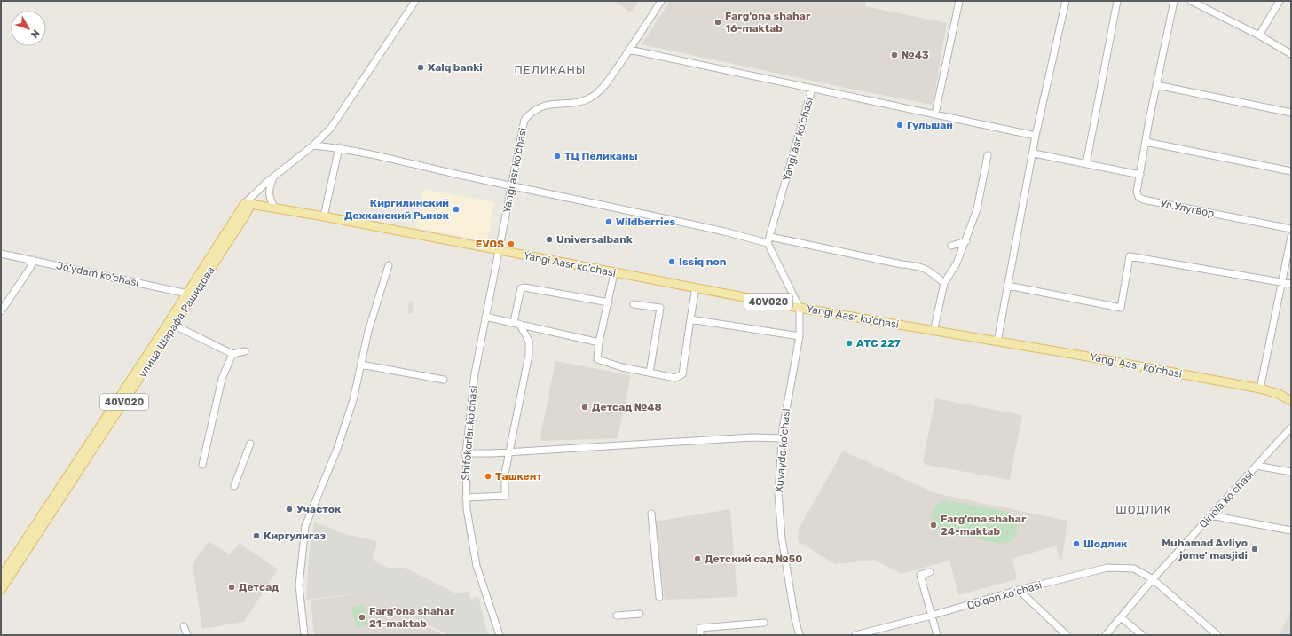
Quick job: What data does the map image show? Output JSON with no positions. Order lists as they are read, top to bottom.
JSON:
{
  "streets": {
    "main road": ["Yangi Aasr ko'chasi", "40V020", "улица Шарафа Рашидова"],
    "street": [
      "Yangi asr ko'chasi",
      "Ул.Улугвор",
      "Jo'ydam ko'chasi",
      "Shifokorlar ko'chasi",
      "Xuvaydo ko'chasi",
      "Qirlola koʻchasi",
      "Qoʻqon koʻchasi"
    ]
  },
  "crossings": [
    ["Yangi asr ko'chasi", "Yangi Aasr ko'chasi"],
    ["Yangi asr ko'chasi", "Shifokorlar ko'chasi"],
    ["Yangi Aasr ko'chasi", "улица Шарафа Рашидова"],
    ["Yangi Aasr ko'chasi", "Shifokorlar ko'chasi"],
    ["Yangi Aasr ko'chasi", "Xuvaydo ko'chasi"],
    ["Jo'ydam ko'chasi", "улица Шарафа Рашидова"],
    ["Qirlola koʻchasi", "Qoʻqon koʻchasi"]
  ],
  "districts": ["ПЕЛИКАНЫ", "ШОДЛИК"],
  "places": [
    "Farg'ona shahar 16-maktab",
    "№43",
    "Xalq banki",
    "Гульшан",
    "ТЦ Пеликаны",
    "Киргилинский Дехканский Рынок",
    "Wildberries",
    "Universalbank",
    "EVOS",
    "Issiq non",
    "АТС 227",
    "Детсад №48",
    "Ташкент",
    "Участок",
    "Farg'ona shahar 24-maktab",
    "Киргулигаз",
    "Шодлик",
    "Muhamad Avliyo jome' masjidi",
    "Детский сад №50",
    "Детсад",
    "Farg'ona shahar 21-maktab"
  ],
  "north": "bottom right"
}
